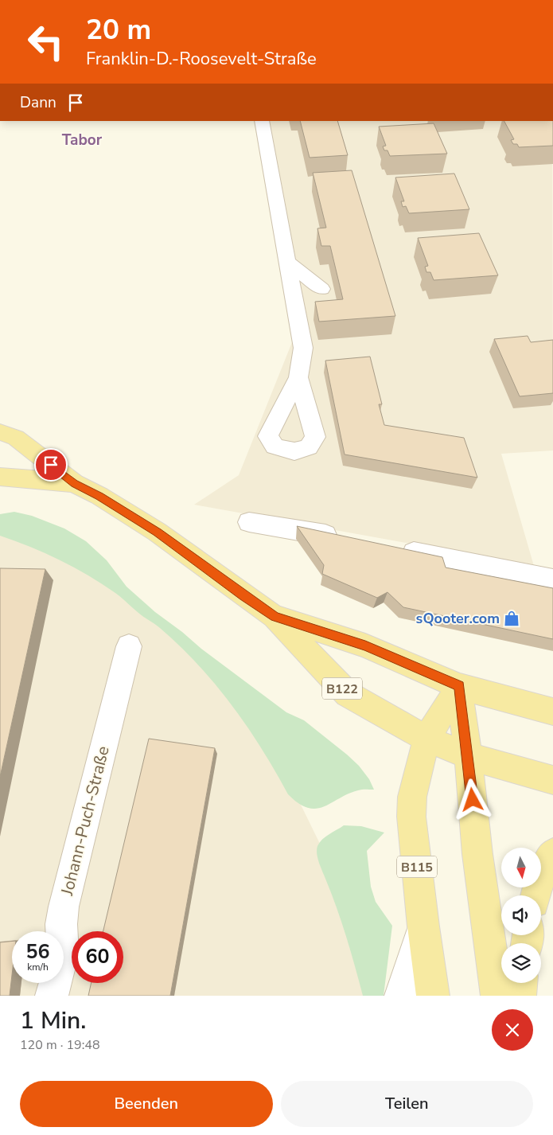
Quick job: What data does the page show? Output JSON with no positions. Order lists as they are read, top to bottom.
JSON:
{
  "streets": {
    "main road": ["B122", "B115"],
    "lane": ["Johann-Puch-Straße"]
  },
  "crossings": [
    ["B122", "B115"]
  ],
  "districts": ["Tabor"],
  "places": {
    "shop": ["sQooter.com"]
  },
  "north": "bottom",
  "page": {
    "turn": ["20 m", "Franklin-D.-Roosevelt-Straße"],
    "then": "Dann",
    "speed": "56 km/h",
    "limit": "60",
    "heading": ["1 Min.", "120 m · 19:48"],
    "buttons": ["Beenden", "Teilen"]
  }
}
